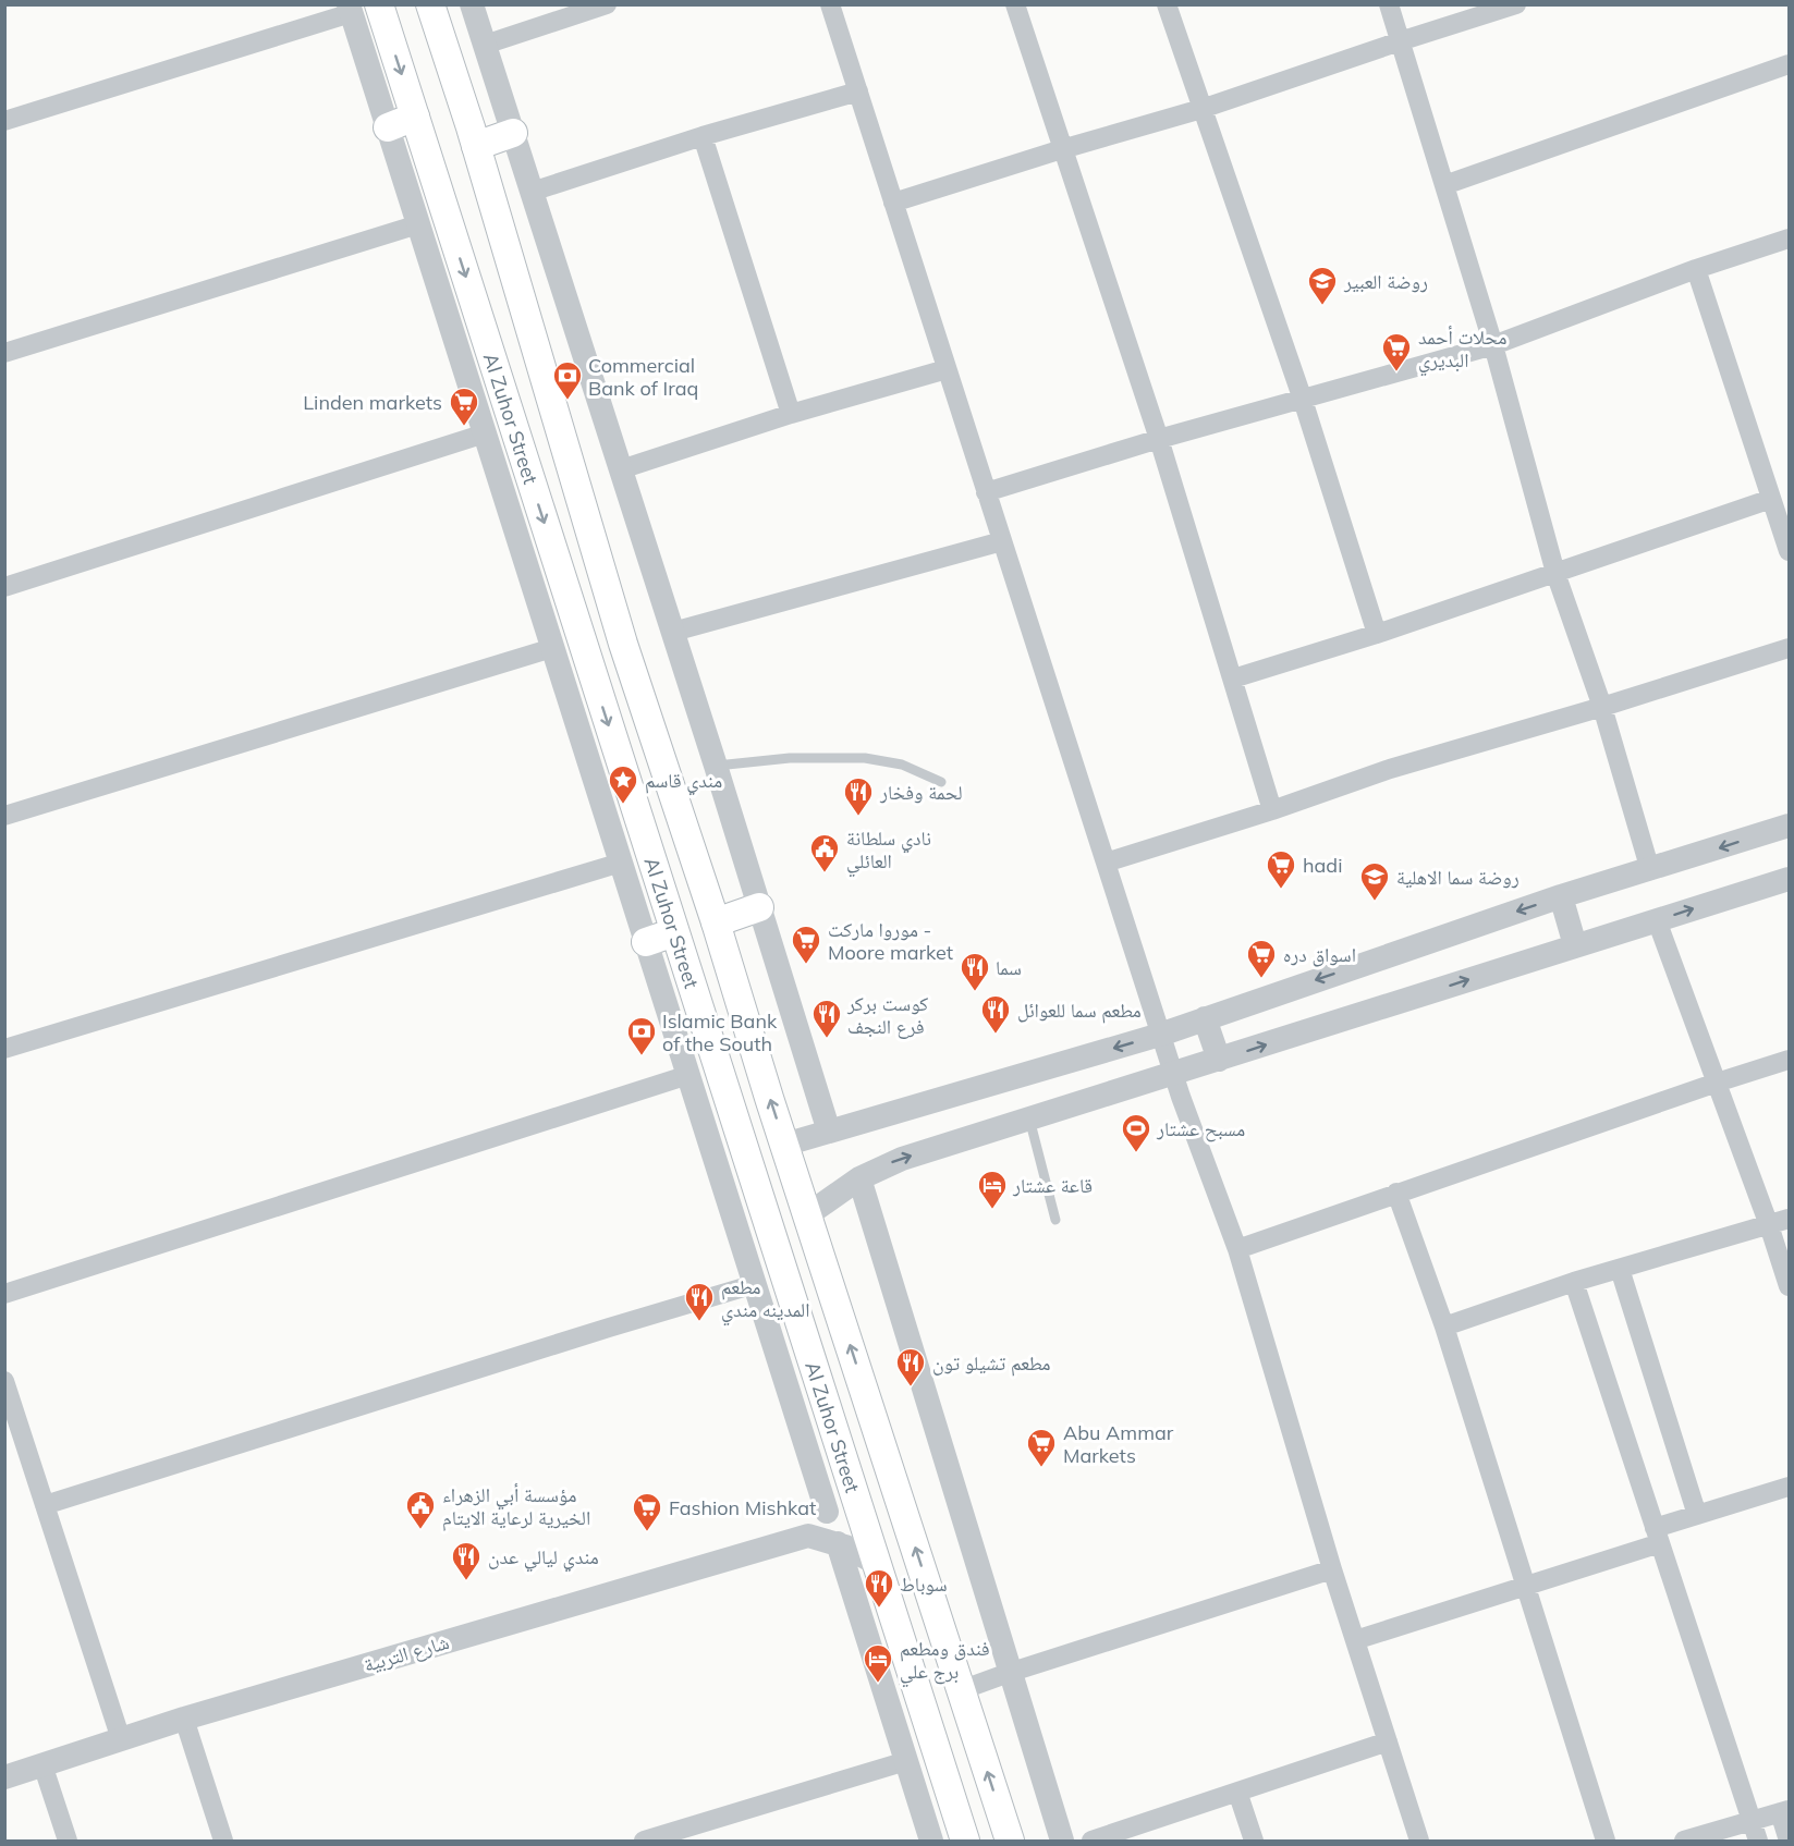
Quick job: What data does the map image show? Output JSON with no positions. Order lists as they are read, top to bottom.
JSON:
{
  "streets": {
    "main road": ["Al Zuhor Street"],
    "street": ["شارع التربية"]
  },
  "places": {
    "school or university": ["روضة العبير", "روضة سما الاهلية"],
    "supermarket": [
      "محلات أحمد البديري",
      "Linden markets",
      "hadi",
      "موروا ماركت - Moore market",
      "اسواق دره",
      "Abu Ammar Markets",
      "Fashion Mishkat"
    ],
    "bank": ["Commercial Bank of Iraq", "Islamic Bank of the South"],
    "place": ["مندي قاسم"],
    "restaurant": [
      "لحمة وفخار",
      "سما",
      "مطعم سما للعوائل",
      "كوست بركر فرع النجف",
      "مطعم المدينه مندي",
      "مطعم تشيلو تون",
      "مندي ليالي عدن",
      "سوباط"
    ],
    "public building": ["نادي سلطانة العائلي", "مؤسسة أبي الزهراء الخيرية لرعاية الايتام"],
    "sports": ["مسبح عشتار"],
    "hotel": ["قاعة عشتار", "فندق ومطعم برج علي"]
  }
}
